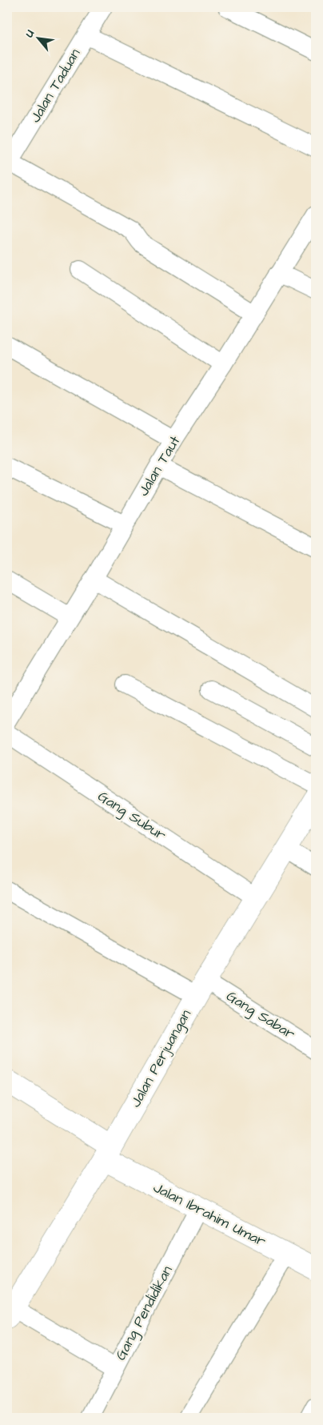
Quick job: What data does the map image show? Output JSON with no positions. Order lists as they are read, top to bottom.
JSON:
{
  "streets": {
    "street": [
      "Jalan Taduan",
      "Jalan Taut",
      "Gang Subur",
      "Gang Sabar",
      "Jalan Perjuangan",
      "Jalan Ibrahim Umar",
      "Gang Pendidikan"
    ]
  },
  "crossings": [
    ["Gang Subur", "Jalan Perjuangan"],
    ["Gang Sabar", "Jalan Perjuangan"],
    ["Jalan Perjuangan", "Jalan Ibrahim Umar"],
    ["Jalan Ibrahim Umar", "Gang Pendidikan"]
  ],
  "north": "top left"
}
